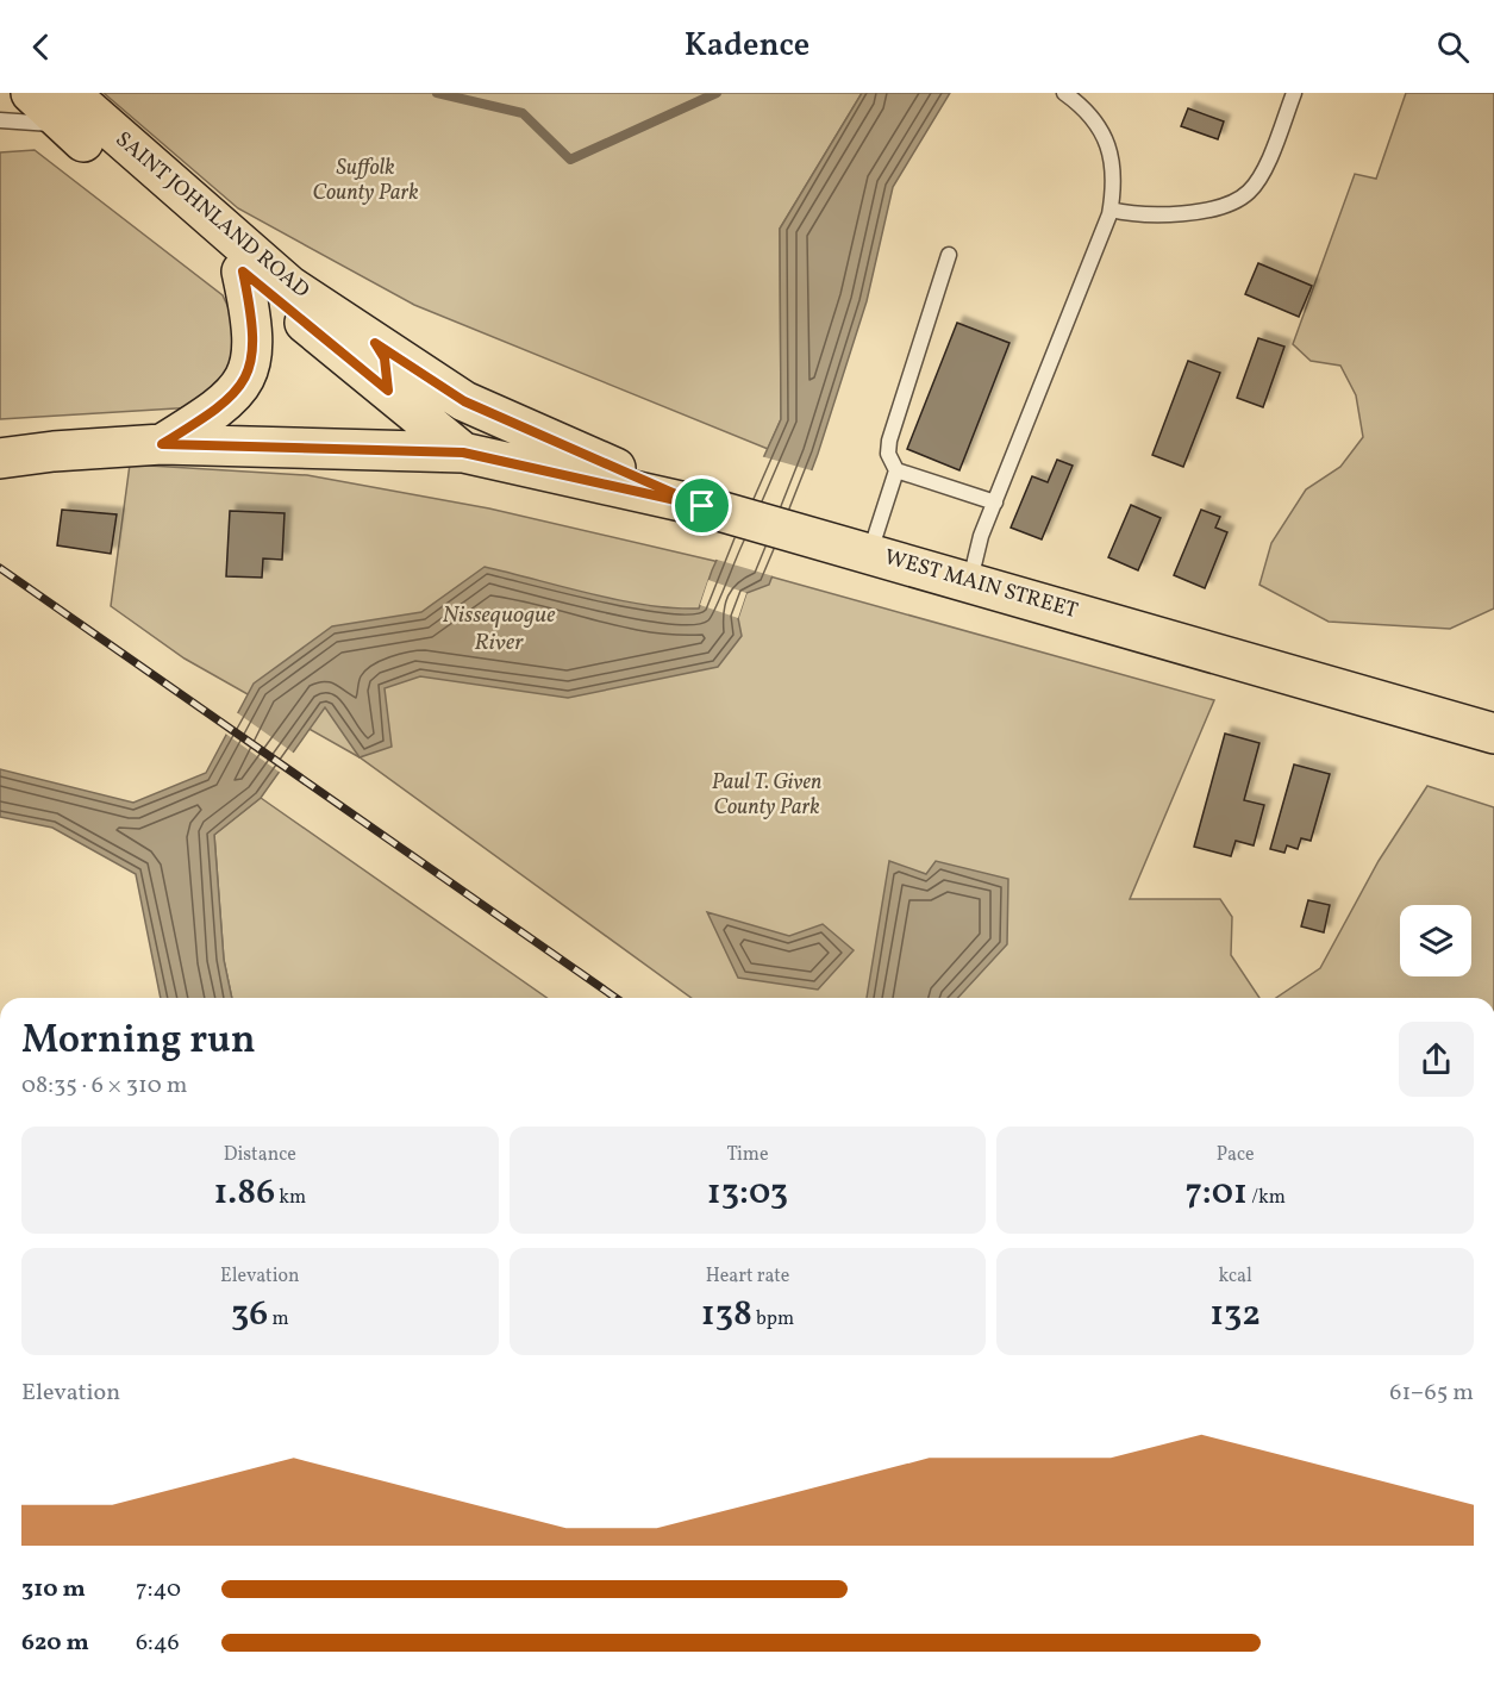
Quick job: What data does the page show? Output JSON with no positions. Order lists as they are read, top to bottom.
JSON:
{
  "streets": {
    "main road": ["SAINT JOHNLAND ROAD", "WEST MAIN STREET"]
  },
  "crossings": [
    ["SAINT JOHNLAND ROAD", "WEST MAIN STREET"]
  ],
  "water": ["Nissequogue River"],
  "parks": ["Suffolk County Park", "Paul T. Given County Park"],
  "page": {
    "header": "Kadence",
    "heading": ["Morning run", "08:35 · 6 × 310 m"],
    "stats": [
      ["Distance", "1.86 km"],
      ["Time", "13:03"],
      ["Pace", "7:01 /km"],
      ["Elevation", "36 m"],
      ["Heart rate", "138 bpm"],
      ["kcal", "132"]
    ],
    "chart": ["Elevation", "61–65 m"],
    "list": [
      {
        "name": "310 m",
        "note": "7:40"
      },
      {
        "name": "620 m",
        "note": "6:46"
      }
    ]
  }
}
